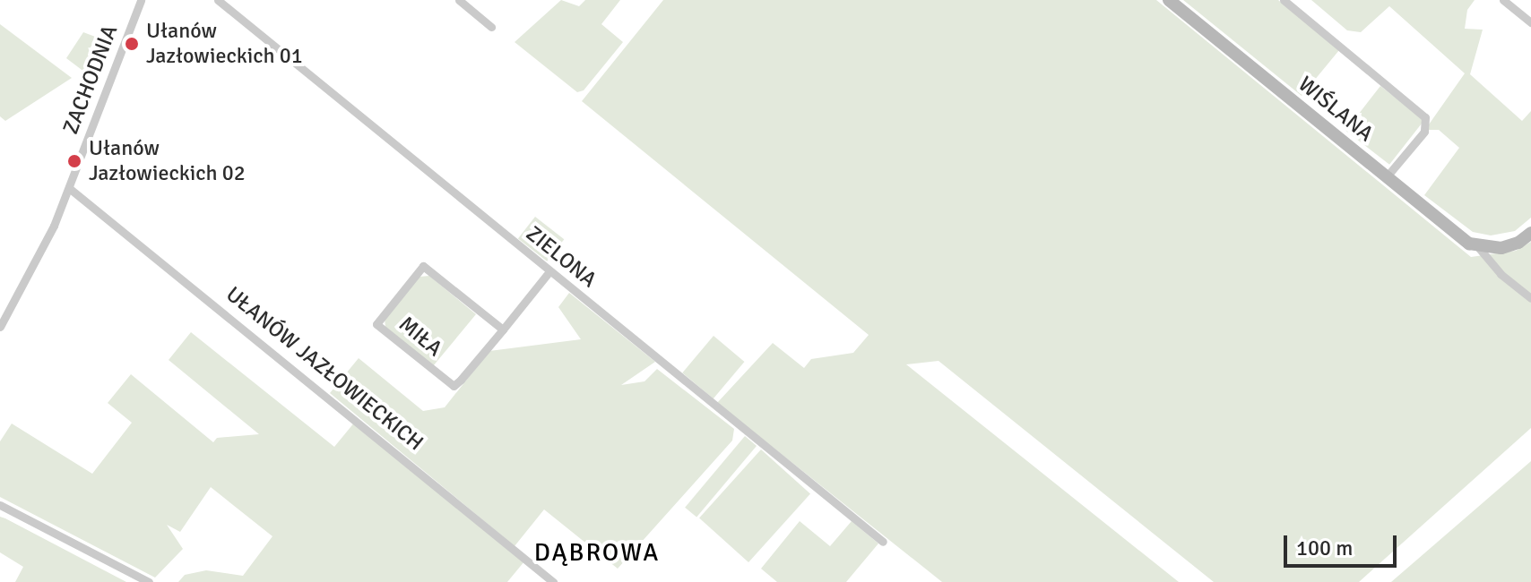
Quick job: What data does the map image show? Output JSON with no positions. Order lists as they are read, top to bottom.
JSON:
{
  "streets": {
    "main road": ["WIŚLANA"],
    "street": [
      "ZACHODNIA",
      "ZIELONA",
      "MIŁA",
      "UŁANÓW JAZŁOWIECKICH"
    ]
  },
  "crossings": [
    ["ZACHODNIA", "UŁANÓW JAZŁOWIECKICH"],
    ["ZIELONA", "MIŁA"]
  ],
  "districts": ["DĄBROWA"],
  "places": ["Ułanów Jazłowieckich 01", "Ułanów Jazłowieckich 02"],
  "scale_bar": "100 m"
}
